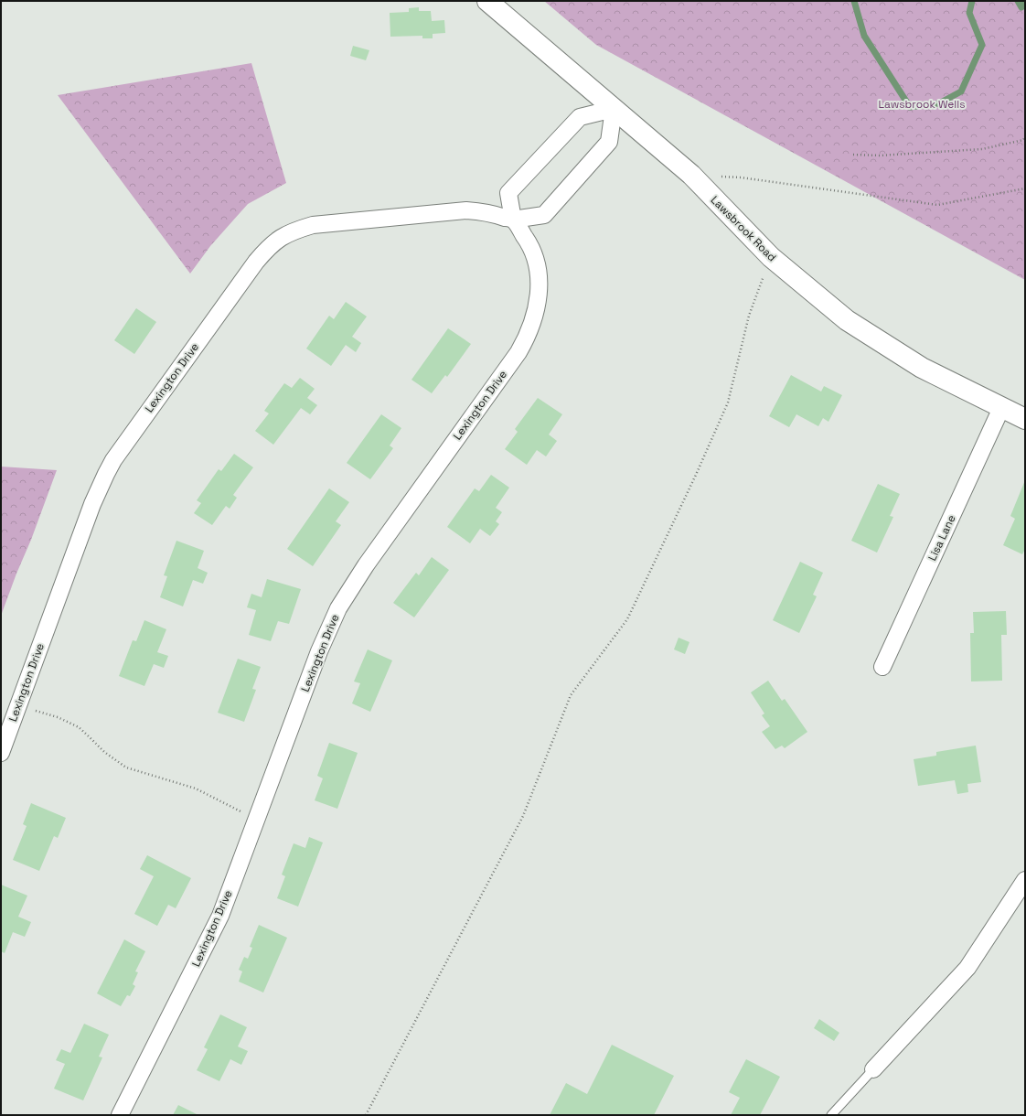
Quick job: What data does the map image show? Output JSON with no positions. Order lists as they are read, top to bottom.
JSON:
{
  "streets": {
    "street": ["Lawsbrook Road", "Lexington Drive", "Lisa Lane"]
  },
  "crossings": [
    ["Lawsbrook Road", "Lexington Drive"],
    ["Lawsbrook Road", "Lisa Lane"]
  ],
  "parks": ["Lawsbrook Wells"]
}
